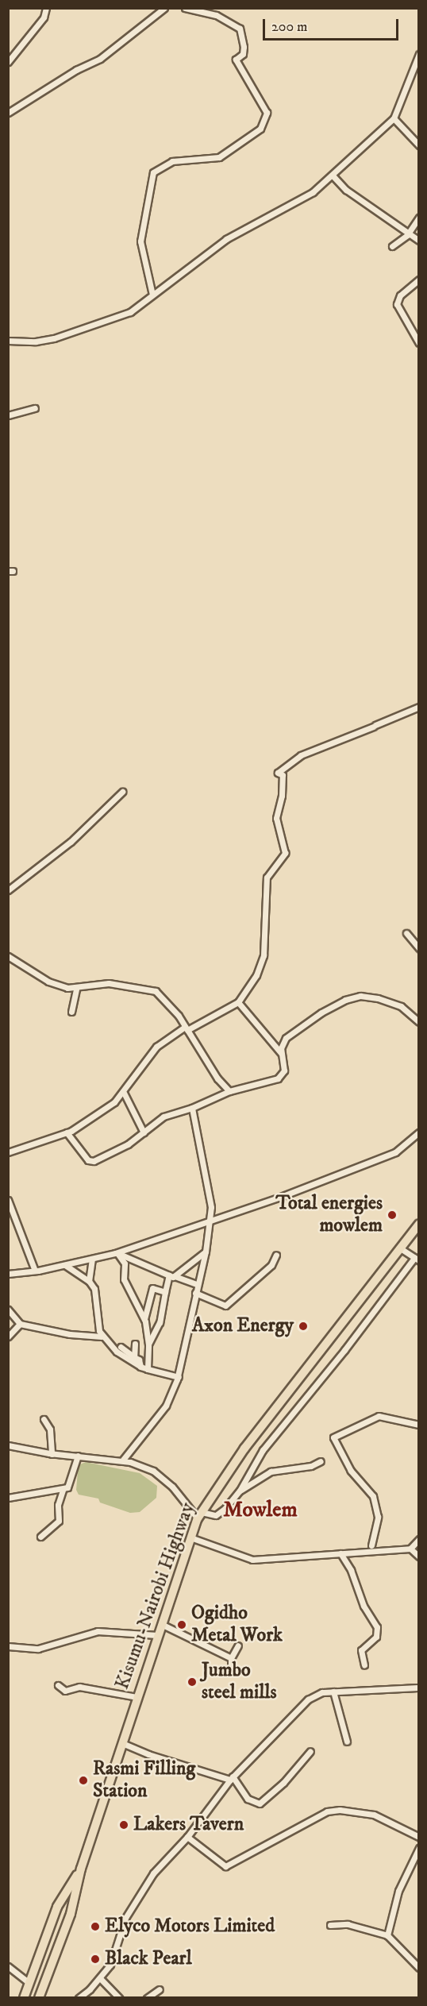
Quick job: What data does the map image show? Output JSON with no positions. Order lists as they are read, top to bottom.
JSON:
{
  "streets": {
    "highway": ["Kisumu-Nairobi Highway"]
  },
  "districts": ["Mowlem"],
  "places": [
    "Total energies mowlem",
    "Axon Energy",
    "Ogidho Metal Work",
    "Jumbo steel mills",
    "Rasmi Filling Station",
    "Lakers Tavern",
    "Elyco Motors Limited",
    "Black Pearl"
  ],
  "scale_bar": "200 m"
}
